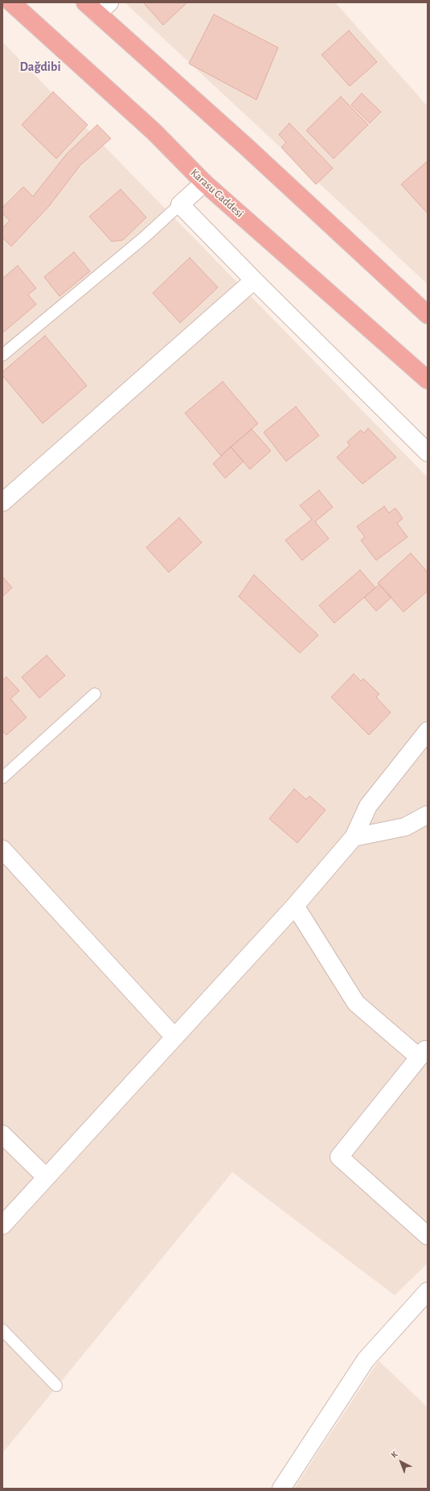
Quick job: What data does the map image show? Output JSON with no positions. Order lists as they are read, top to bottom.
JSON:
{
  "streets": {
    "highway": ["Karasu Caddesi"]
  },
  "districts": ["Dağdibi"],
  "north": "top left"
}
